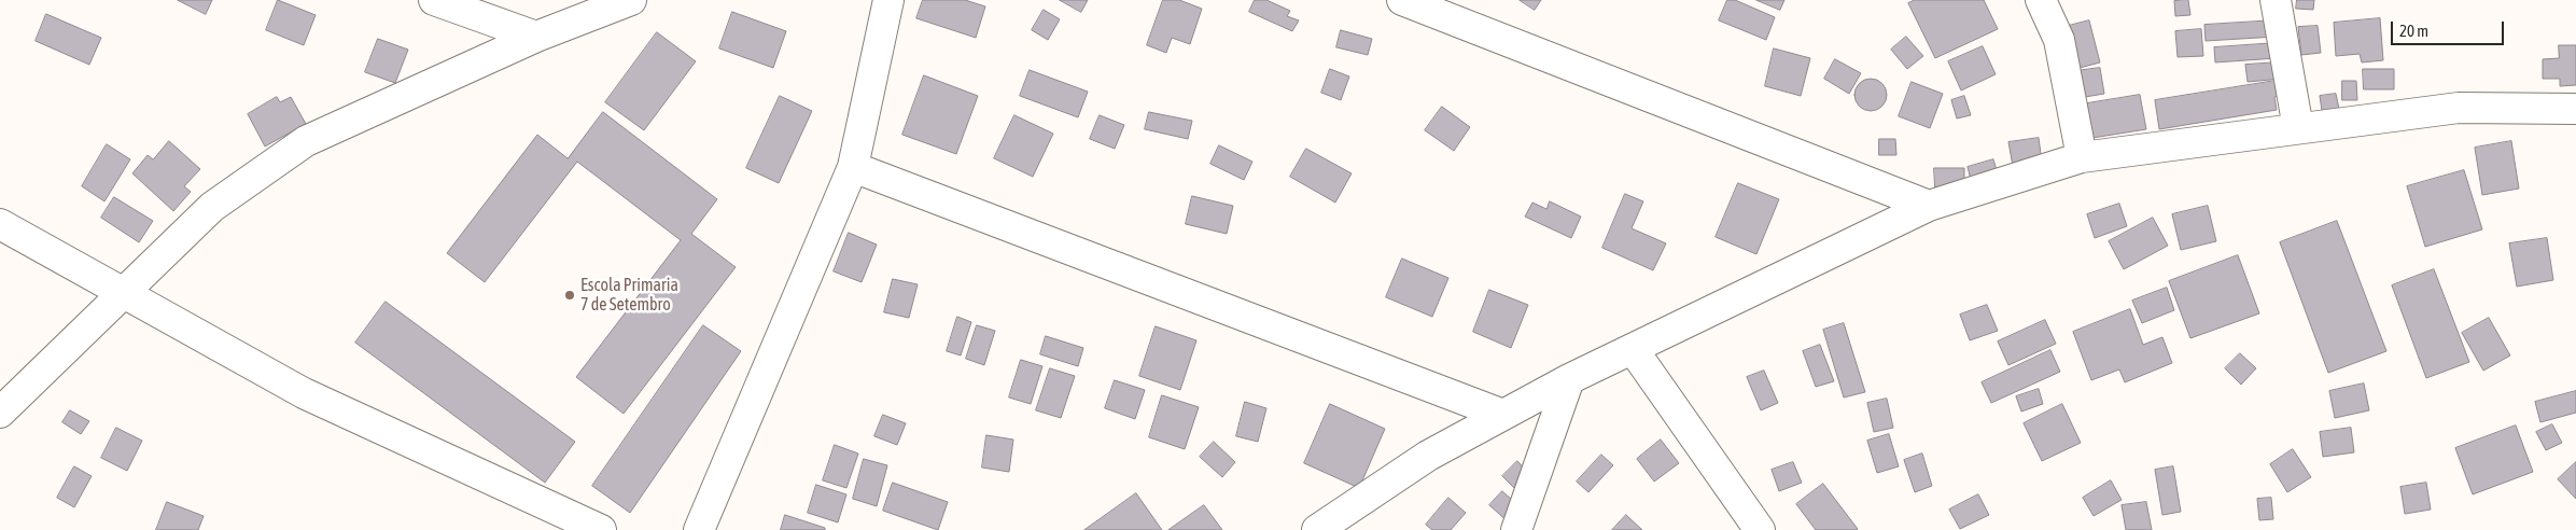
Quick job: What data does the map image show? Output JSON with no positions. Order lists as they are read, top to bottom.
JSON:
{
  "places": ["Escola Primaria 7 de Setembro"],
  "scale_bar": "20 m"
}
